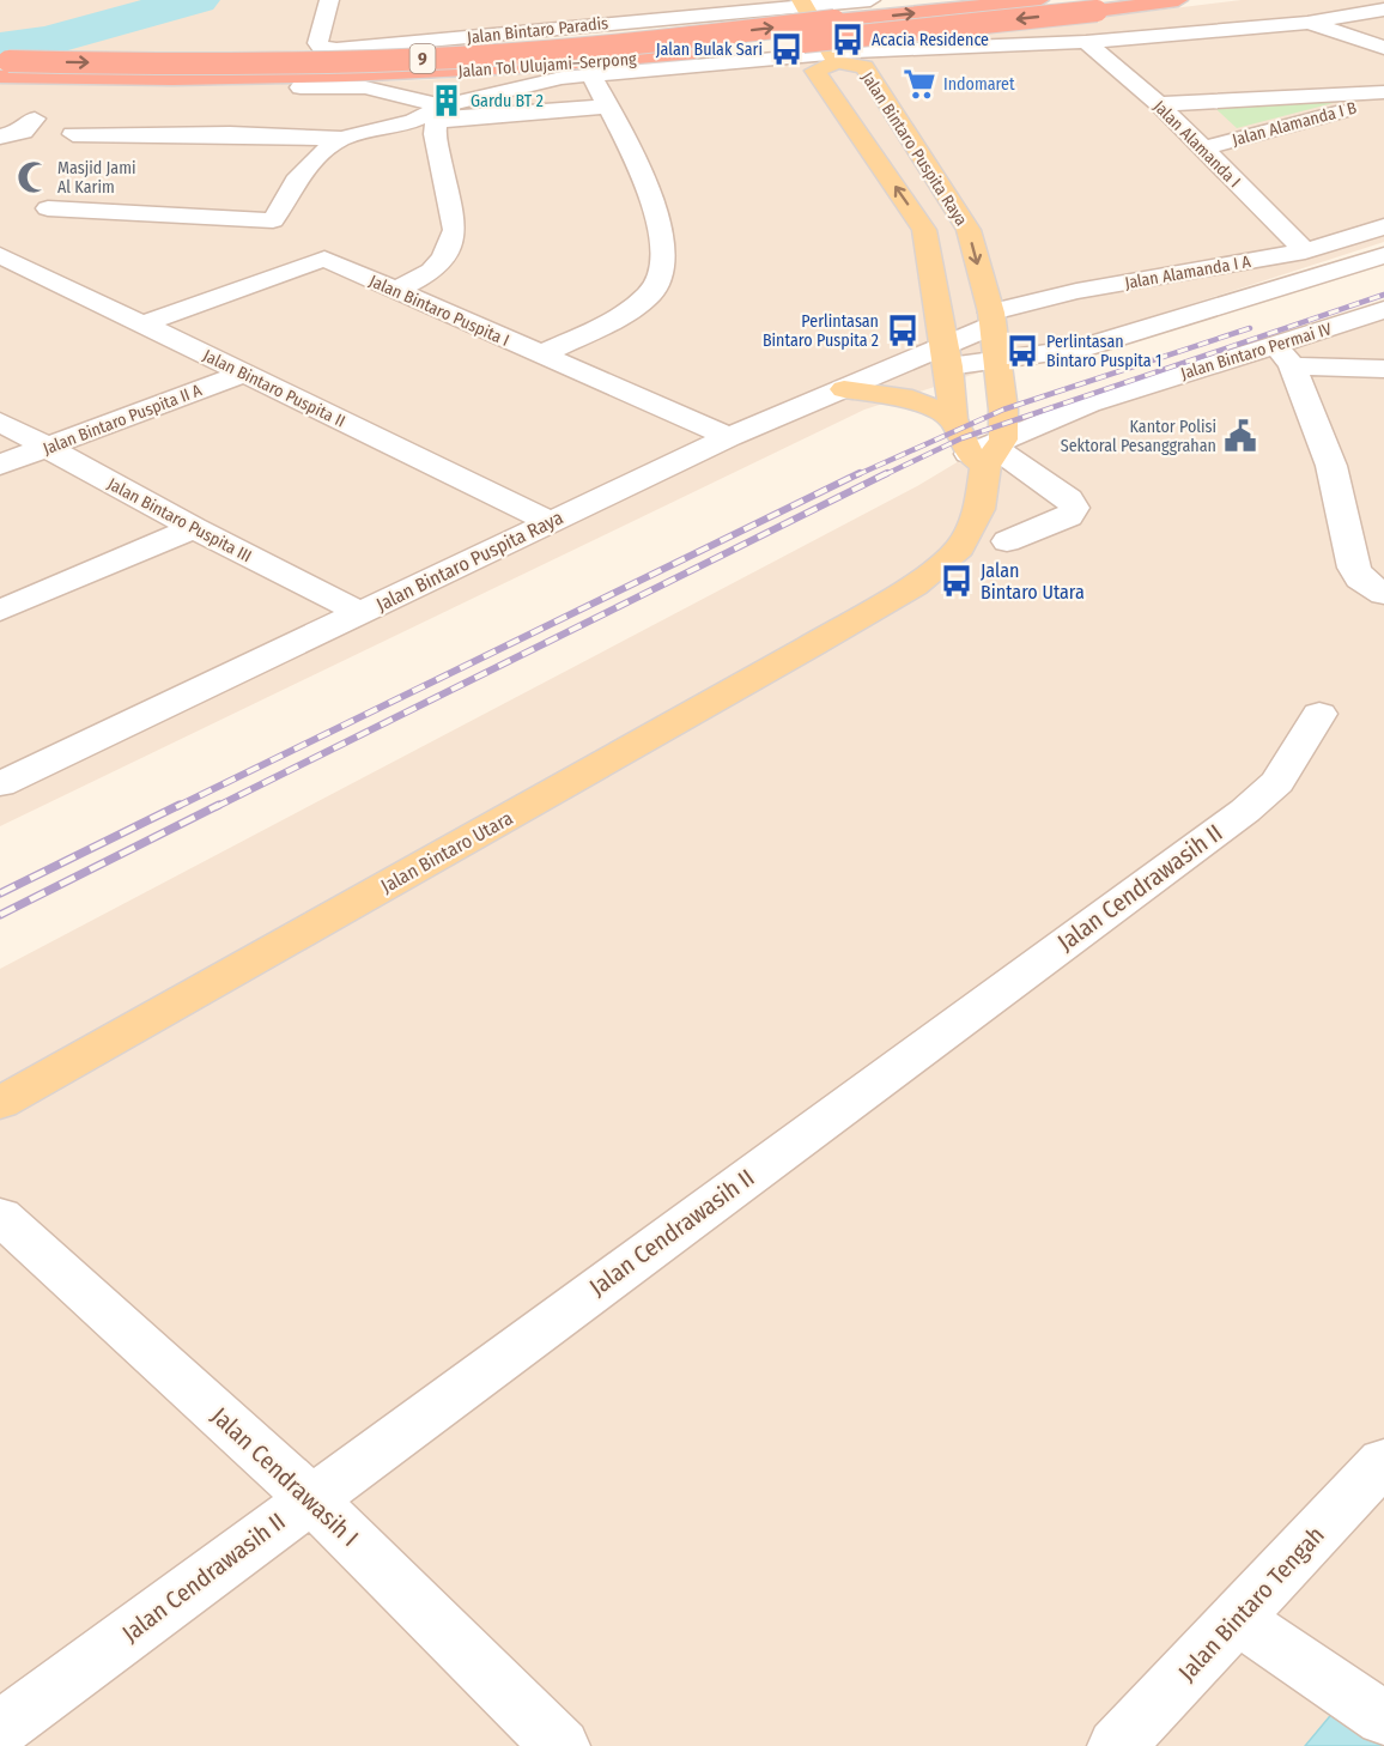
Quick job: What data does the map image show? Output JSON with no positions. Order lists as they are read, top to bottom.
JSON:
{
  "streets": {
    "highway": ["9", "Jalan Tol Ulujami–Serpong"],
    "main road": ["Jalan Bintaro Puspita Raya", "Jalan Bintaro Utara"],
    "street": [
      "Jalan Bintaro Paradis",
      "Jalan Alamanda I B",
      "Jalan Alamanda I",
      "Jalan Alamanda I A",
      "Jalan Bintaro Puspita I",
      "Jalan Bintaro Permai IV",
      "Jalan Bintaro Puspita II",
      "Jalan Bintaro Puspita II A",
      "Jalan Bintaro Puspita III",
      "Jalan Cendrawasih II",
      "Jalan Cendrawasih I",
      "Jalan Bintaro Tengah"
    ]
  },
  "crossings": [
    ["Jalan Alamanda I B", "Jalan Alamanda I"],
    ["Jalan Alamanda I", "Jalan Alamanda I A"],
    ["Jalan Bintaro Puspita Raya", "Jalan Alamanda I A"],
    ["Jalan Bintaro Puspita Raya", "Jalan Bintaro Puspita I"],
    ["Jalan Bintaro Puspita Raya", "Jalan Bintaro Permai IV"],
    ["Jalan Bintaro Puspita Raya", "Jalan Bintaro Puspita II"],
    ["Jalan Bintaro Puspita Raya", "Jalan Bintaro Puspita III"],
    ["Jalan Bintaro Puspita Raya", "Jalan Bintaro Utara"],
    ["Jalan Bintaro Puspita I", "Jalan Bintaro Puspita II"],
    ["Jalan Bintaro Permai IV", "Jalan Bintaro Utara"],
    ["Jalan Bintaro Puspita II", "Jalan Bintaro Puspita II A"],
    ["Jalan Bintaro Puspita II A", "Jalan Bintaro Puspita III"],
    ["Jalan Cendrawasih II", "Jalan Cendrawasih I"]
  ],
  "places": {
    "bus stop": [
      "Acacia Residence",
      "Jalan Bulak Sari",
      "Perlintasan Bintaro Puspita 2",
      "Perlintasan Bintaro Puspita 1",
      "Jalan Bintaro Utara"
    ],
    "supermarket": ["Indomaret"],
    "building": ["Gardu BT 2"],
    "mosque": ["Masjid Jami Al Karim"],
    "public building": ["Kantor Polisi Sektoral Pesanggrahan"]
  }
}
